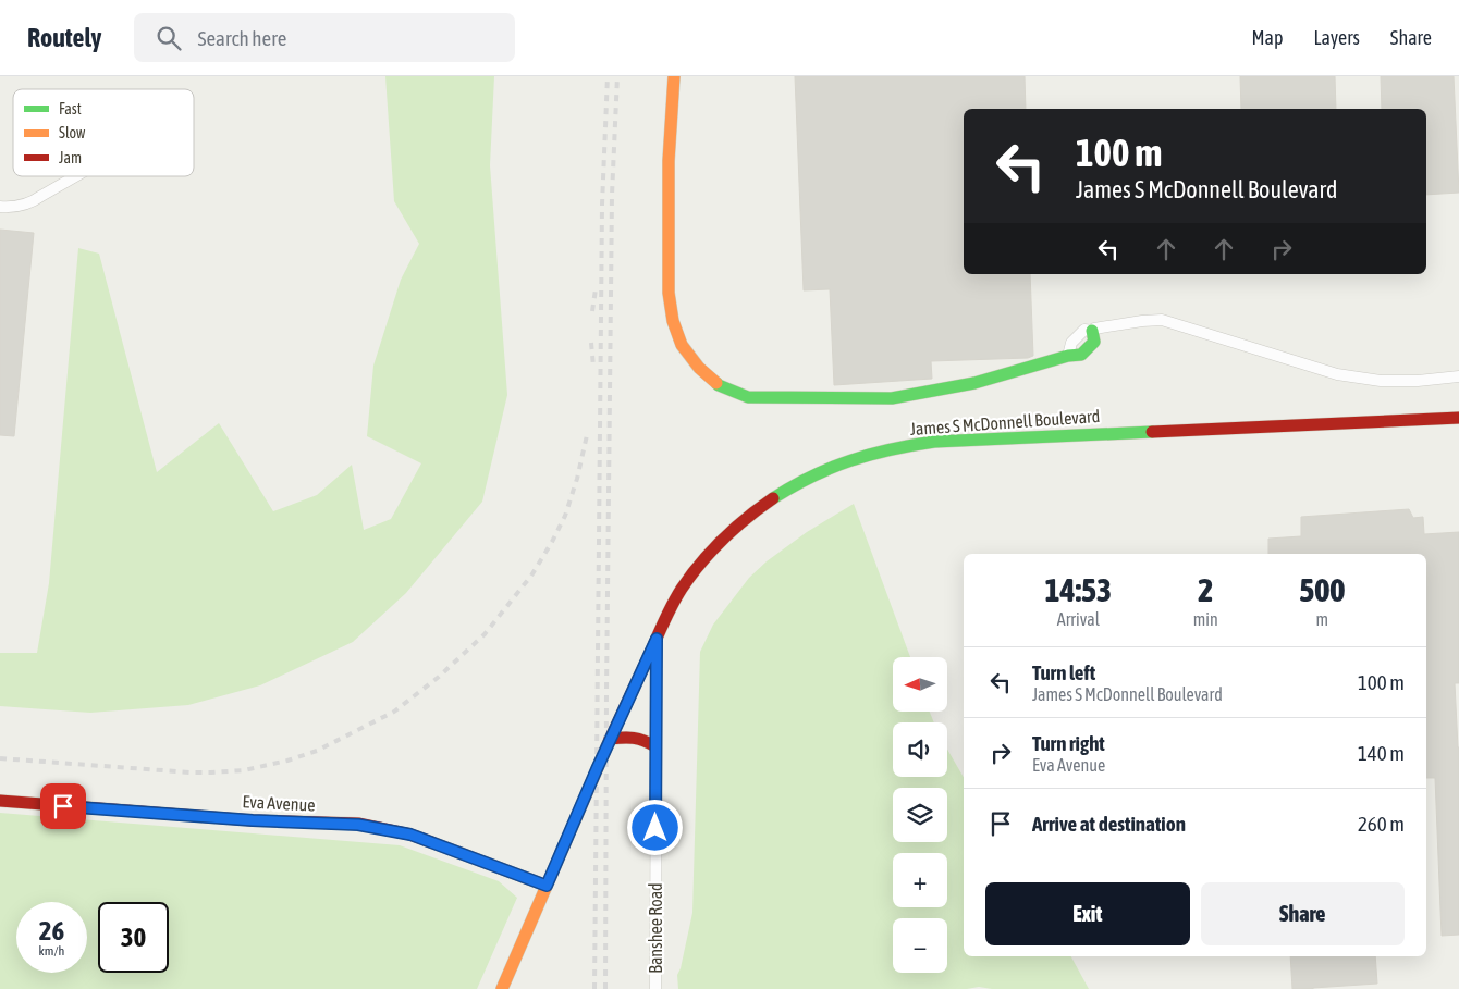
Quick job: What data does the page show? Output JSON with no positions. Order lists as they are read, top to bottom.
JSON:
{
  "streets": {
    "main road": ["James S McDonnell Boulevard", "Eva Avenue"],
    "street": ["Banshee Road"]
  },
  "crossings": [
    ["James S McDonnell Boulevard", "Eva Avenue"],
    ["James S McDonnell Boulevard", "Banshee Road"]
  ],
  "legend": ["Fast", "Slow", "Jam"],
  "north": "left",
  "page": {
    "header": "Routely",
    "search": "Search here",
    "nav": ["Map", "Layers", "Share"],
    "turn": ["100 m", "James S McDonnell Boulevard"],
    "eta": [
      "14:53",
      "Arrival",
      "2",
      "min",
      "500",
      "m"
    ],
    "list": [
      {
        "name": "Turn left",
        "note": "James S McDonnell Boulevard",
        "value": "100 m"
      },
      {
        "name": "Turn right",
        "note": "Eva Avenue",
        "value": "140 m"
      },
      {
        "name": "Arrive at destination",
        "value": "260 m"
      }
    ],
    "map_buttons": ["+", "−"],
    "buttons": ["Exit", "Share"],
    "speed": "26 km/h",
    "limit": "30"
  }
}
